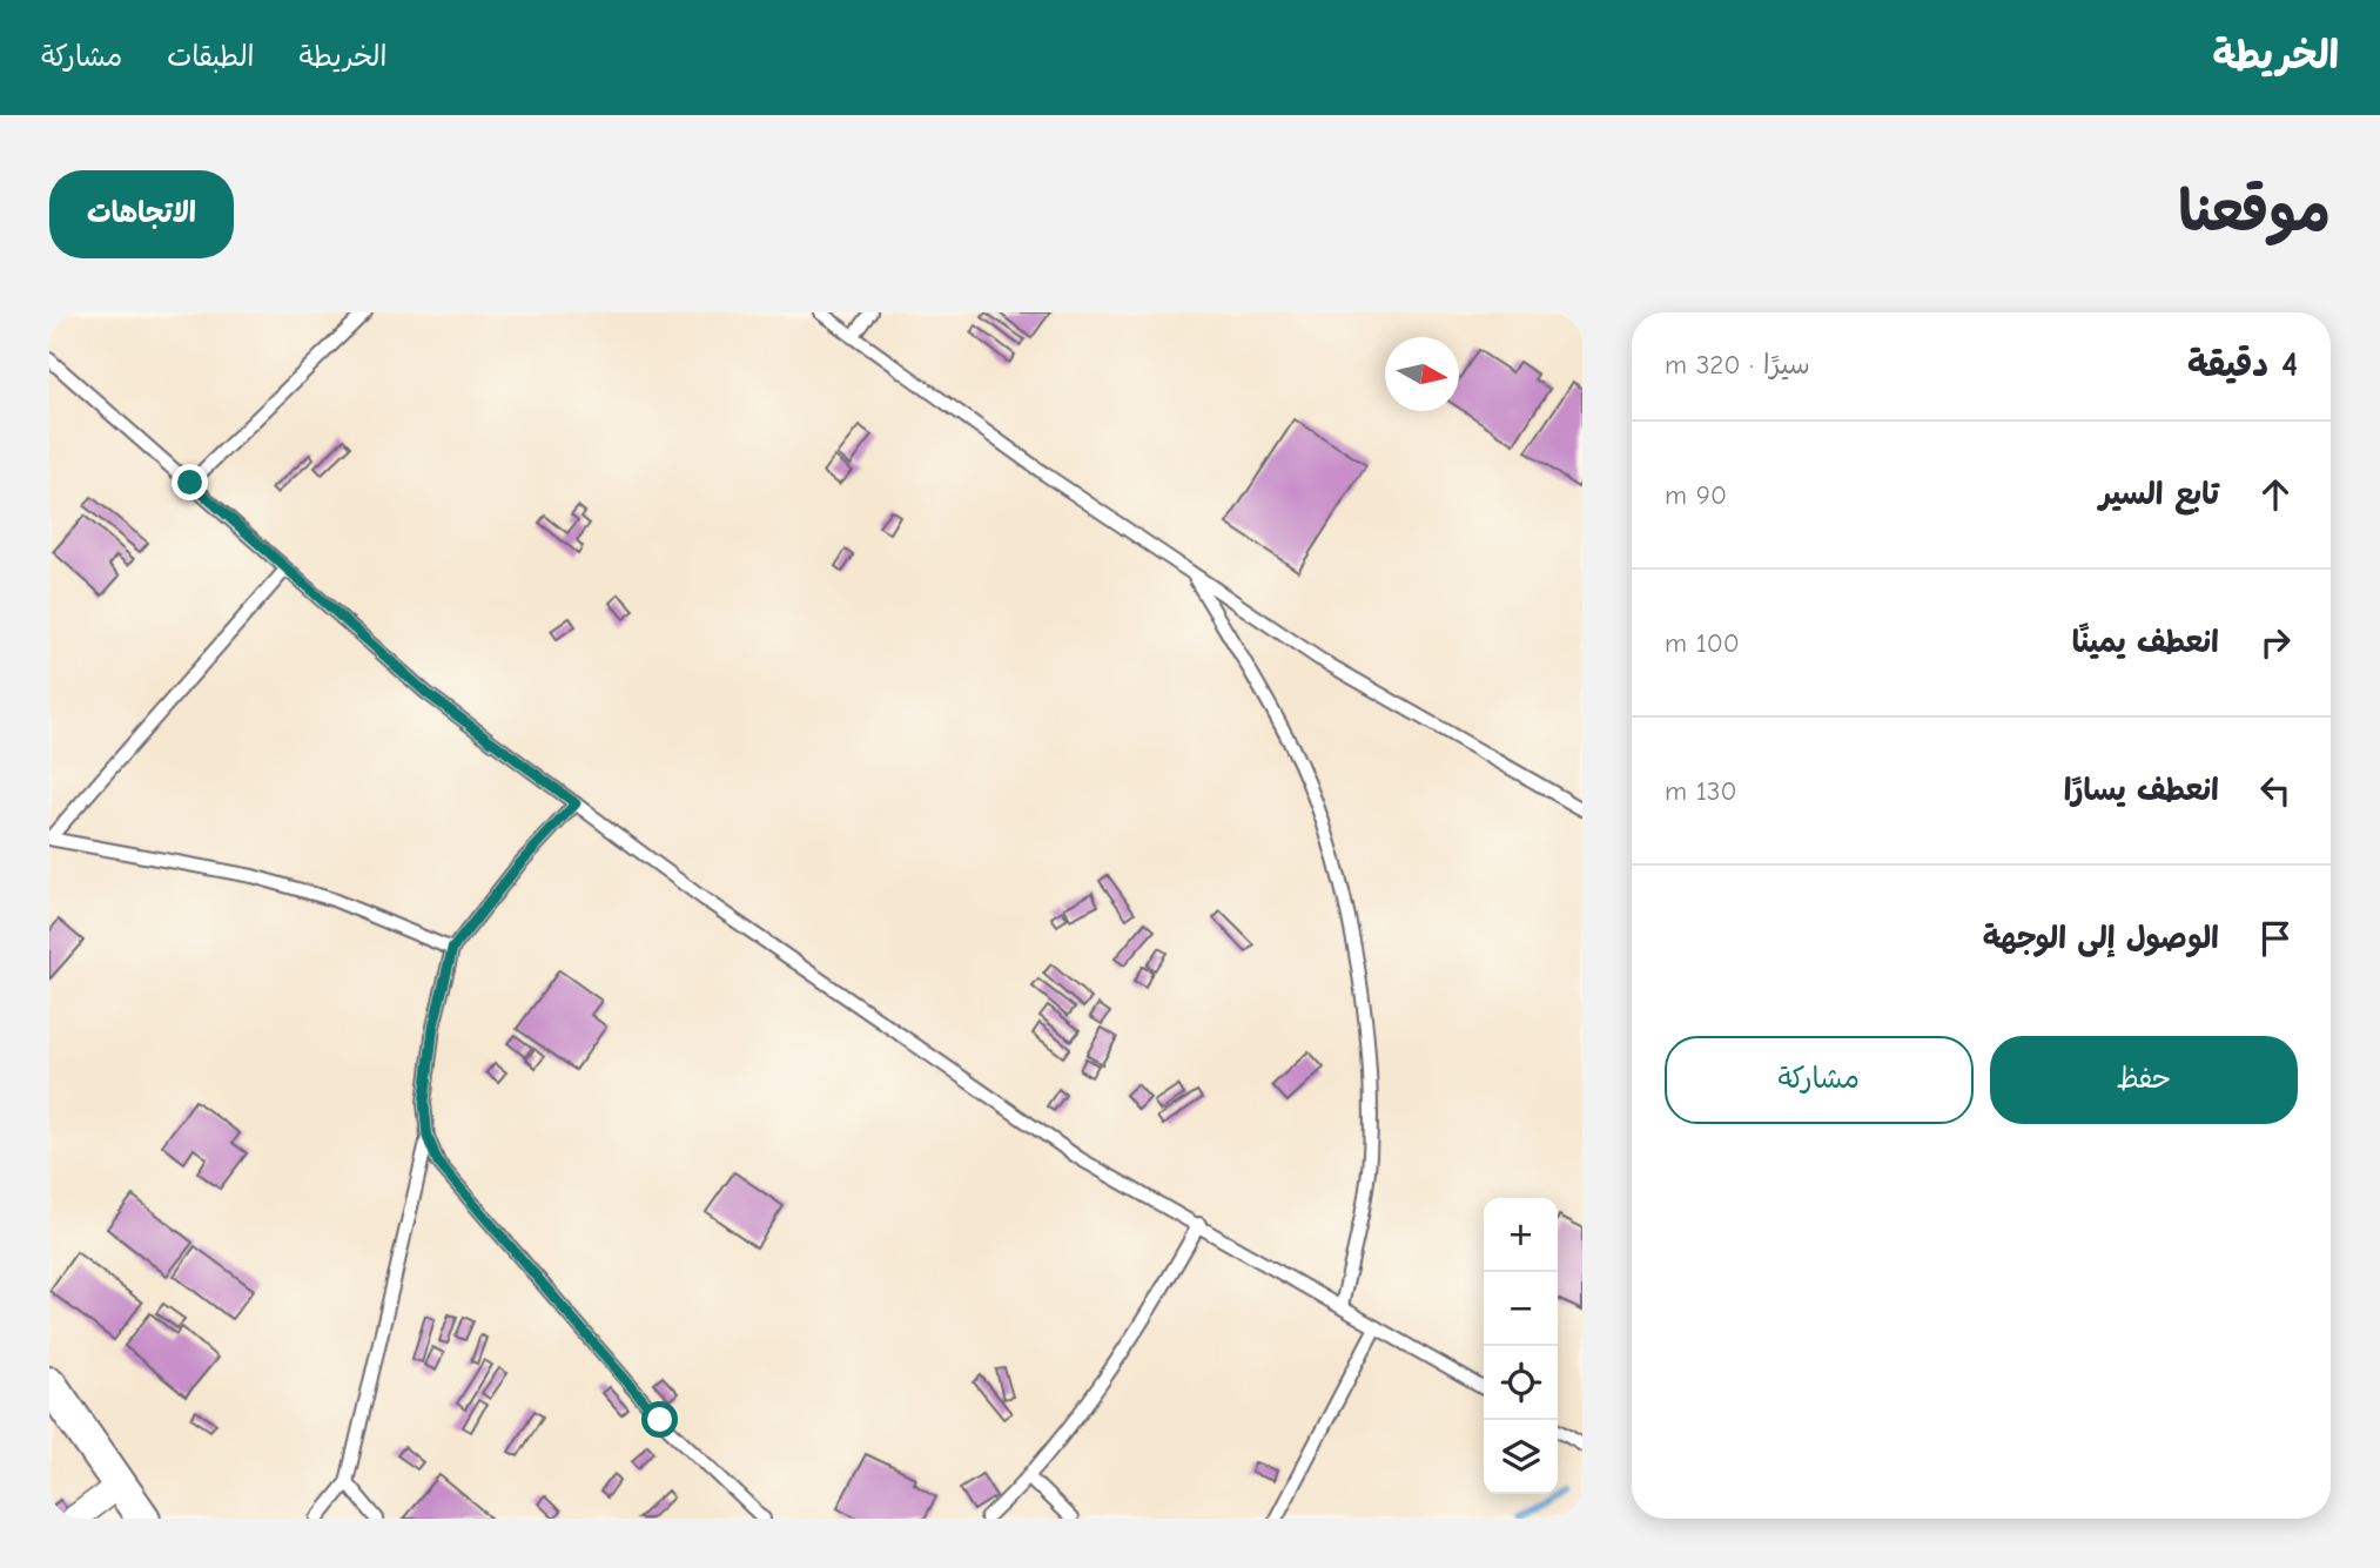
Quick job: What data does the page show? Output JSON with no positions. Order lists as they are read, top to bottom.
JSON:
{
  "north": "right",
  "page": {
    "header": "الخريطة",
    "nav": ["الخريطة", "الطبقات", "مشاركة"],
    "title": "موقعنا",
    "buttons": [
      "الاتجاهات",
      ["حفظ", "مشاركة"]
    ],
    "heading": ["4 دقيقة", "سيرًا · 320 m"],
    "list": [
      ["تابع السير", "90 m"],
      ["انعطف يمينًا", "100 m"],
      ["انعطف يسارًا", "130 m"],
      "الوصول إلى الوجهة"
    ],
    "map_buttons": ["+", "−"]
  }
}
